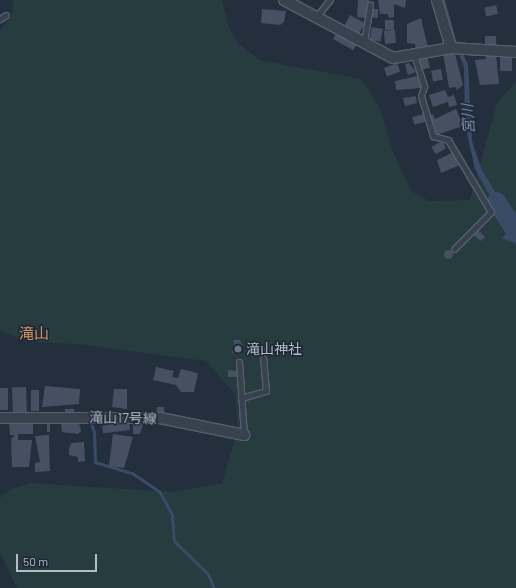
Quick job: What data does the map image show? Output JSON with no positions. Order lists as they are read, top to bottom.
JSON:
{
  "streets": {
    "street": ["滝山17号線"]
  },
  "districts": ["滝山"],
  "water": ["宮川"],
  "places": ["滝山神社"],
  "scale_bar": "50 m"
}
